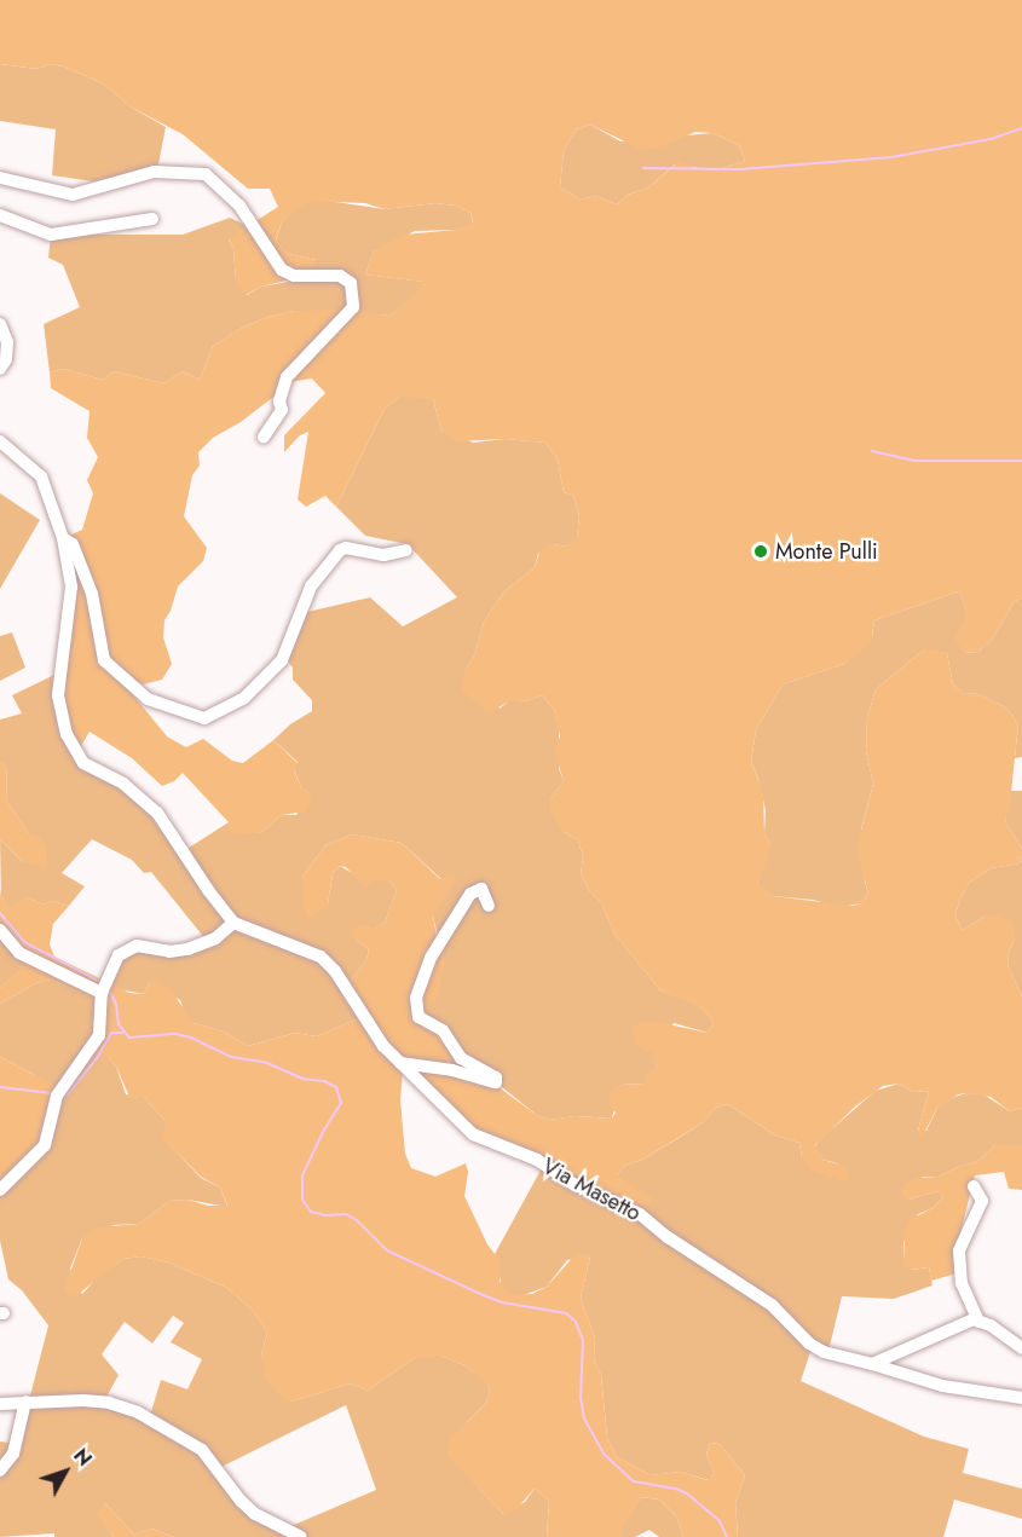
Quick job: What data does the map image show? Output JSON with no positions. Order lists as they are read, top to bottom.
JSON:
{
  "streets": {
    "street": ["Via Masetto"]
  },
  "places": ["Monte Pulli"],
  "north": "top right"
}
